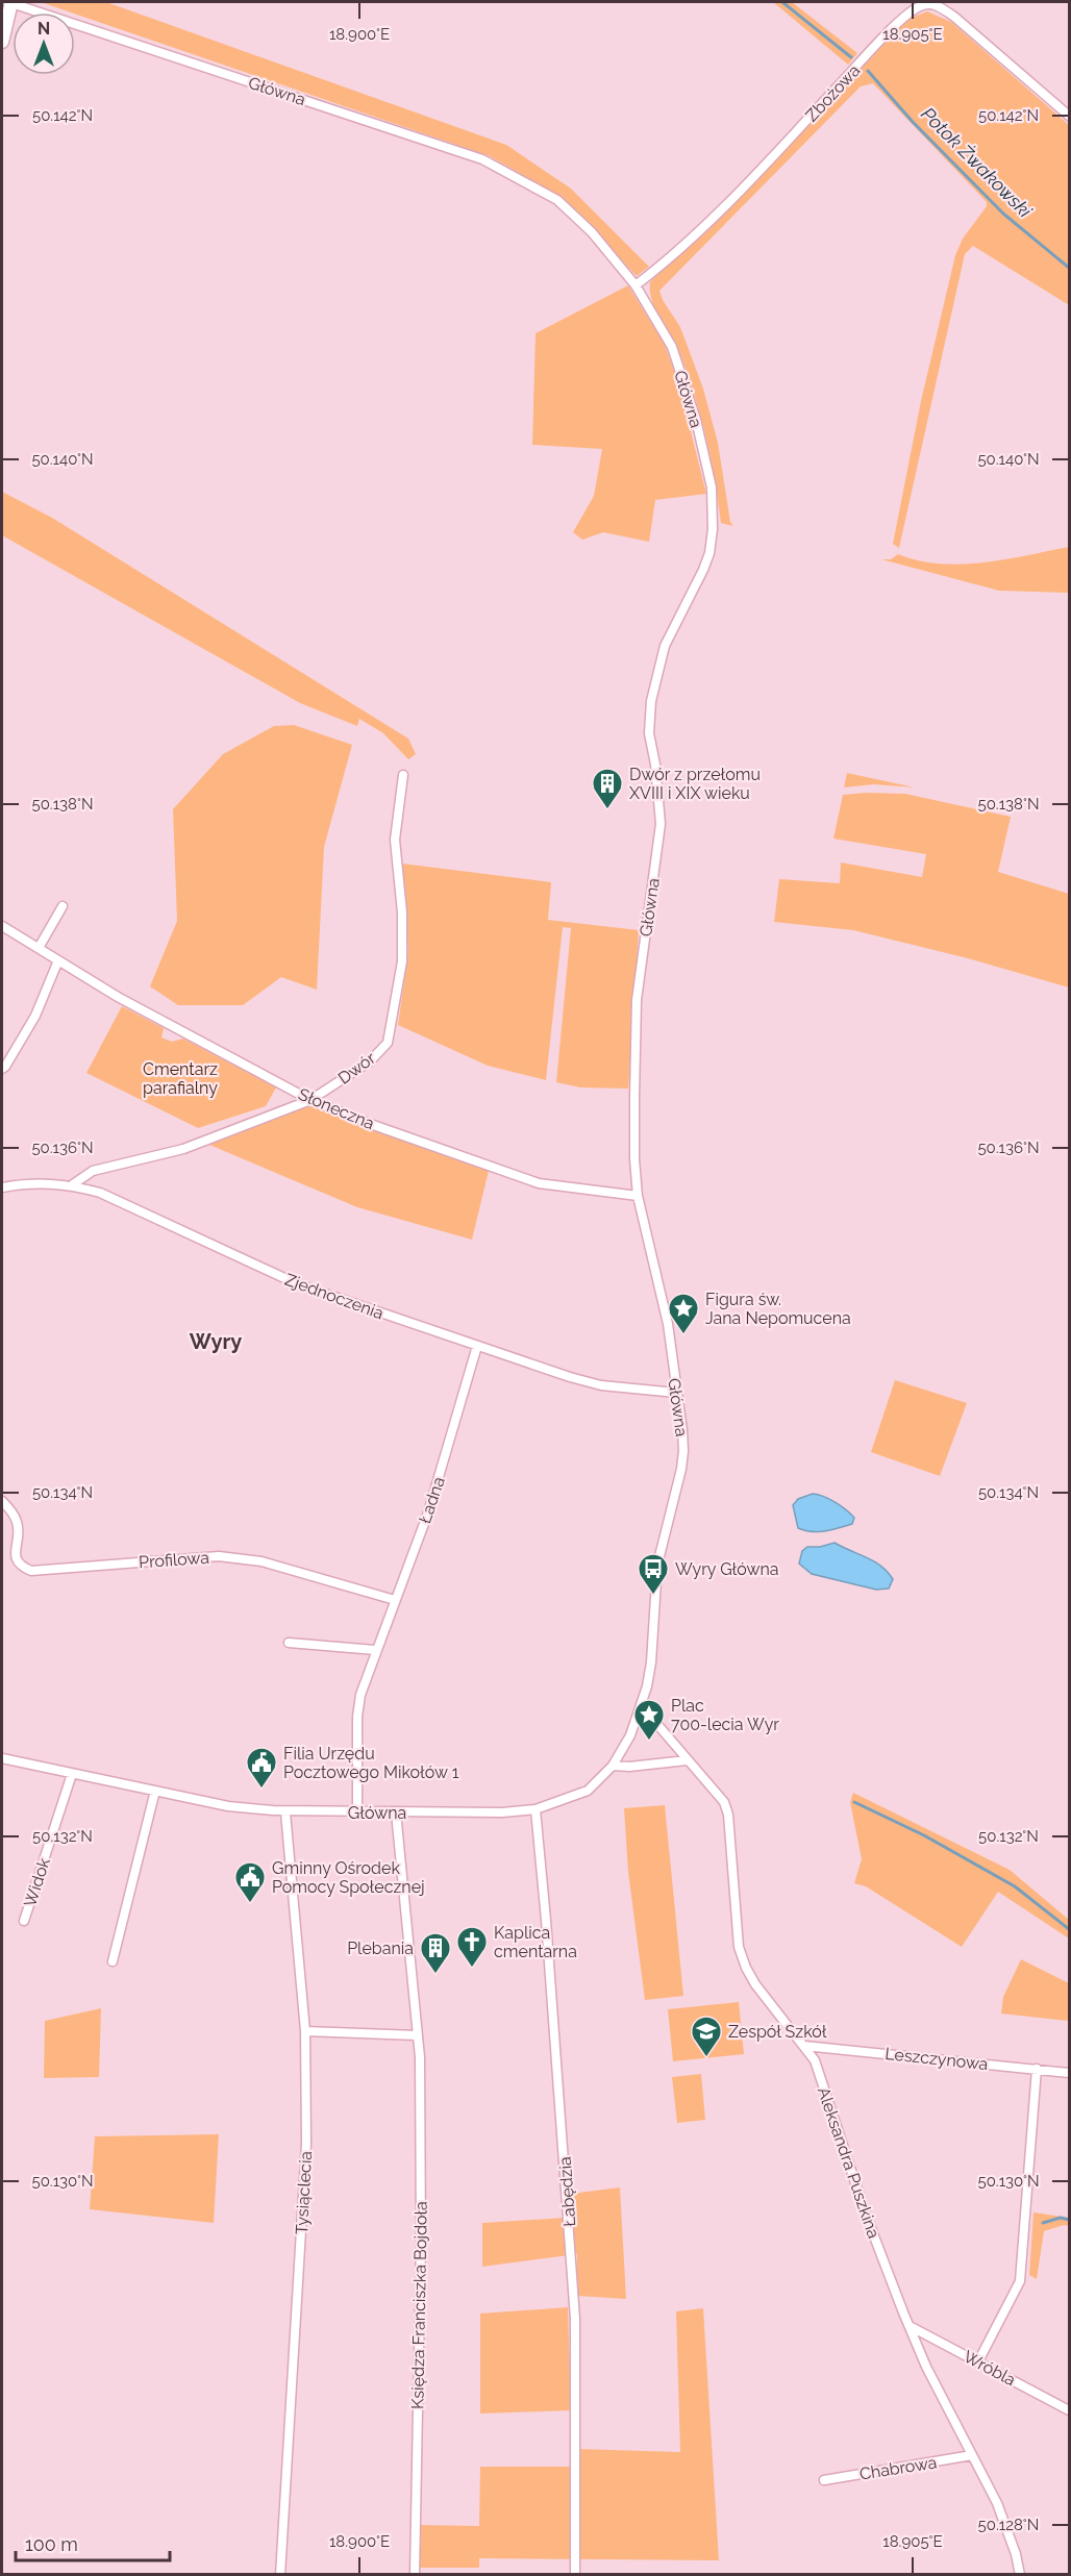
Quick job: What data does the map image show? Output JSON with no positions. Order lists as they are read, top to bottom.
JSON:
{
  "streets": {
    "street": [
      "Główna",
      "Zbożowa",
      "Dwór",
      "Słoneczna",
      "Zjednoczenia",
      "Ładna",
      "Profilowa",
      "Widok",
      "Leszczynowa",
      "Aleksandra Puszkina",
      "Łabędzia",
      "Tysiąclecia",
      "Księdza Franciszka Bojdoła",
      "Wróbla",
      "Chabrowa"
    ]
  },
  "crossings": [
    ["Główna", "Zbożowa"],
    ["Główna", "Słoneczna"],
    ["Główna", "Zjednoczenia"],
    ["Główna", "Ładna"],
    ["Główna", "Widok"],
    ["Główna", "Aleksandra Puszkina"],
    ["Główna", "Łabędzia"],
    ["Główna", "Tysiąclecia"],
    ["Główna", "Księdza Franciszka Bojdoła"],
    ["Dwór", "Słoneczna"],
    ["Dwór", "Zjednoczenia"],
    ["Zjednoczenia", "Ładna"],
    ["Ładna", "Profilowa"],
    ["Leszczynowa", "Aleksandra Puszkina"],
    ["Aleksandra Puszkina", "Wróbla"],
    ["Aleksandra Puszkina", "Chabrowa"]
  ],
  "districts": ["Wyry"],
  "water": ["Potok Żwakowski"],
  "parks": ["Cmentarz parafialny"],
  "places": {
    "building": ["Dwór z przełomu XVIII i XIX wieku", "Plebania"],
    "place": ["Figura św. Jana Nepomucena", "Plac 700-lecia Wyr"],
    "bus stop": ["Wyry Główna"],
    "public building": ["Filia Urzędu Pocztowego Mikołów 1", "Gminny Ośrodek Pomocy Społecznej"],
    "church": ["Kaplica cmentarna"],
    "school or university": ["Zespół Szkół"]
  },
  "scale_bar": "100 m",
  "north": "top",
  "coordinates": [
    "18.900°E",
    "18.905°E",
    "50.142°N",
    "50.140°N",
    "50.138°N",
    "50.136°N",
    "50.134°N",
    "50.132°N",
    "50.130°N",
    "50.128°N"
  ]
}
